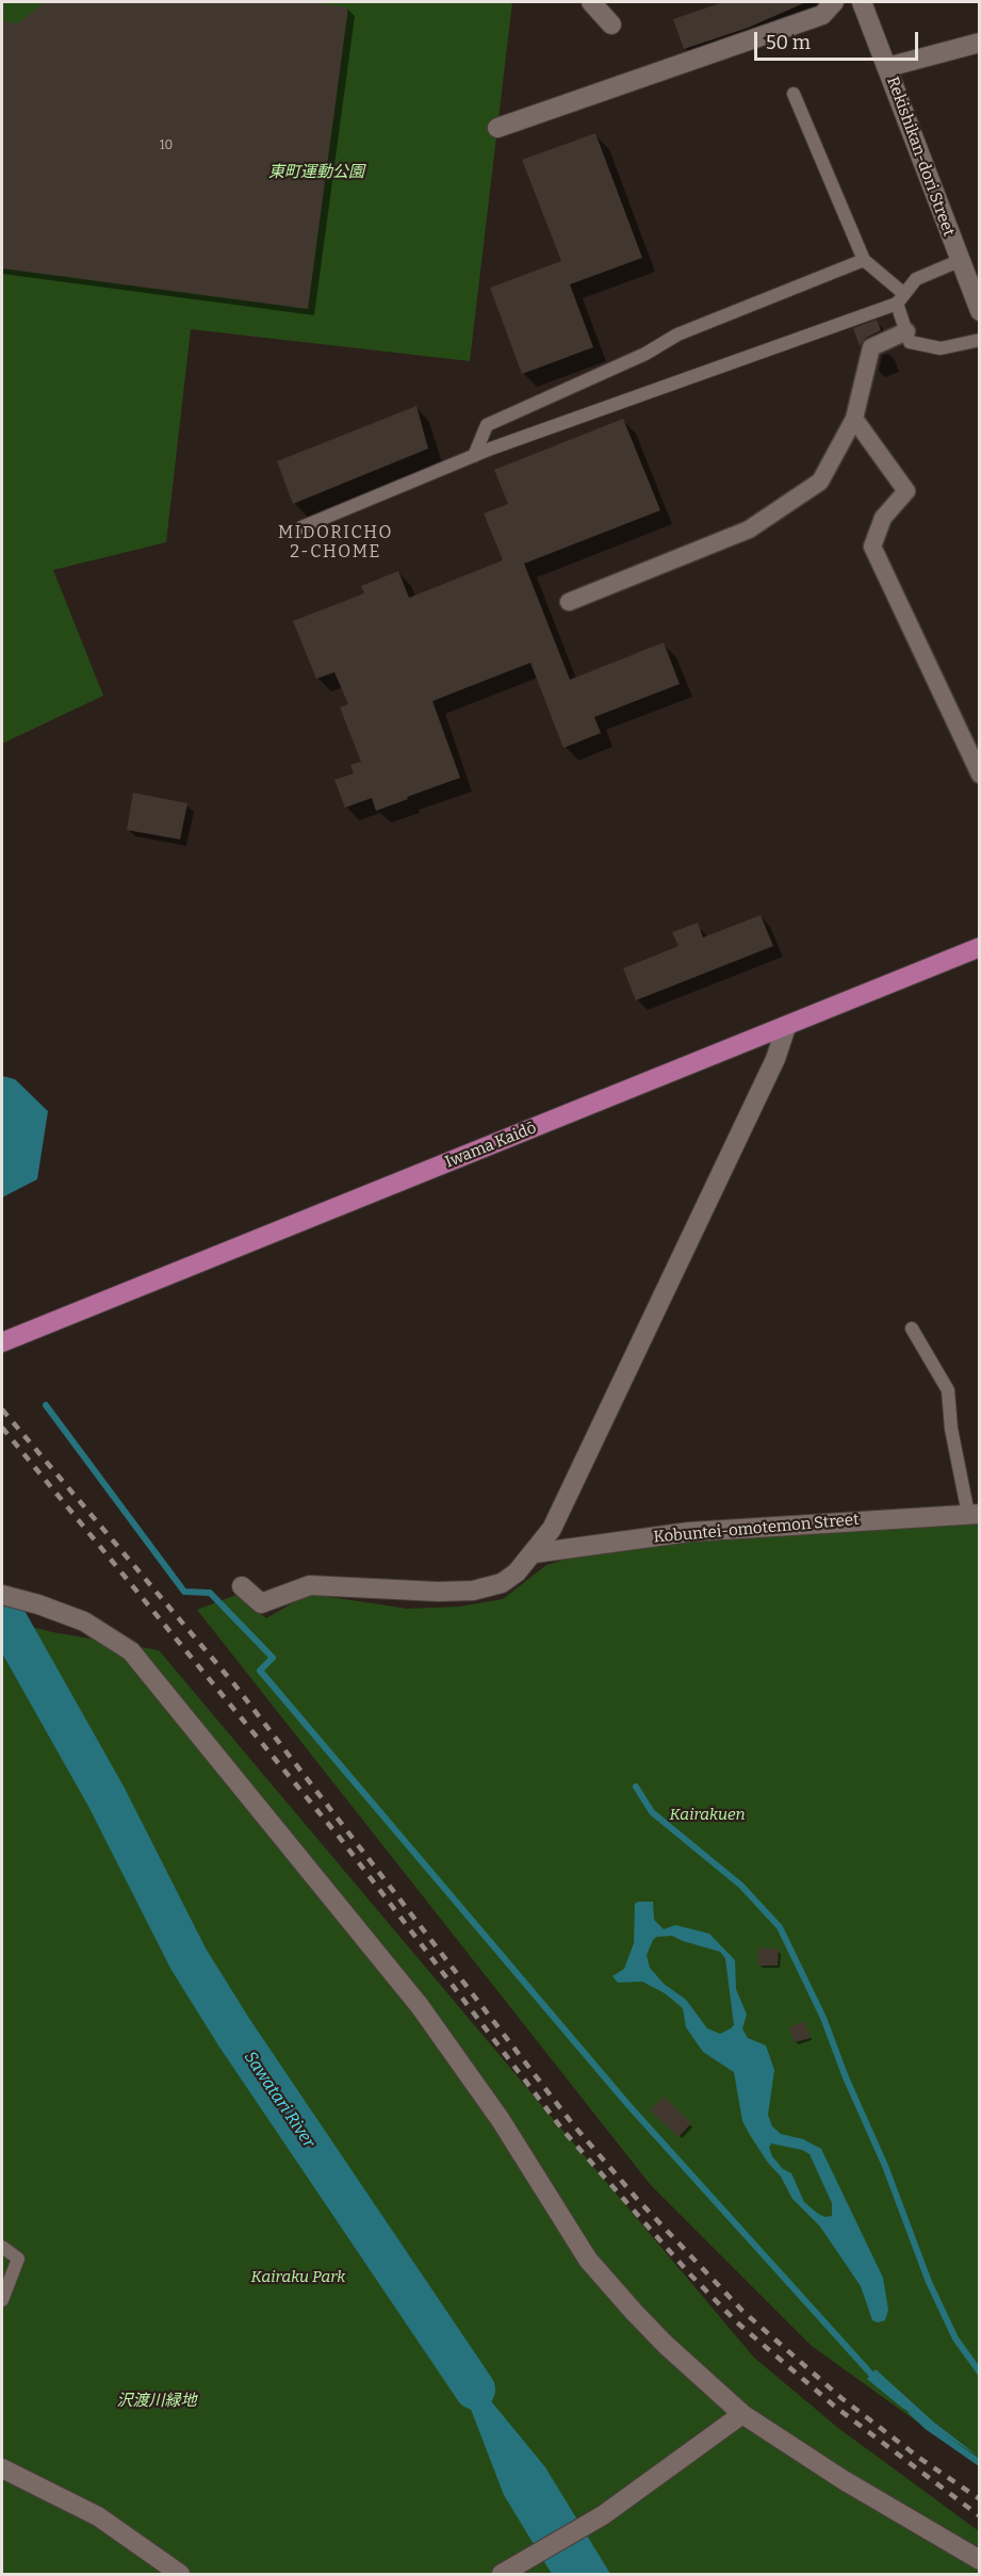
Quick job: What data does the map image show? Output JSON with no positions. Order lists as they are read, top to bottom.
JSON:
{
  "streets": {
    "main road": ["Iwama Kaidō"],
    "street": ["Rekishikan-dori Street", "Kobuntei-omotemon Street"]
  },
  "districts": ["MIDORICHO 2-CHOME"],
  "water": ["Sawatari River"],
  "parks": [
    "東町運動公園",
    "Kairakuen",
    "Kairaku Park",
    "沢渡川緑地"
  ],
  "house_numbers": ["10"],
  "scale_bar": "50 m"
}
